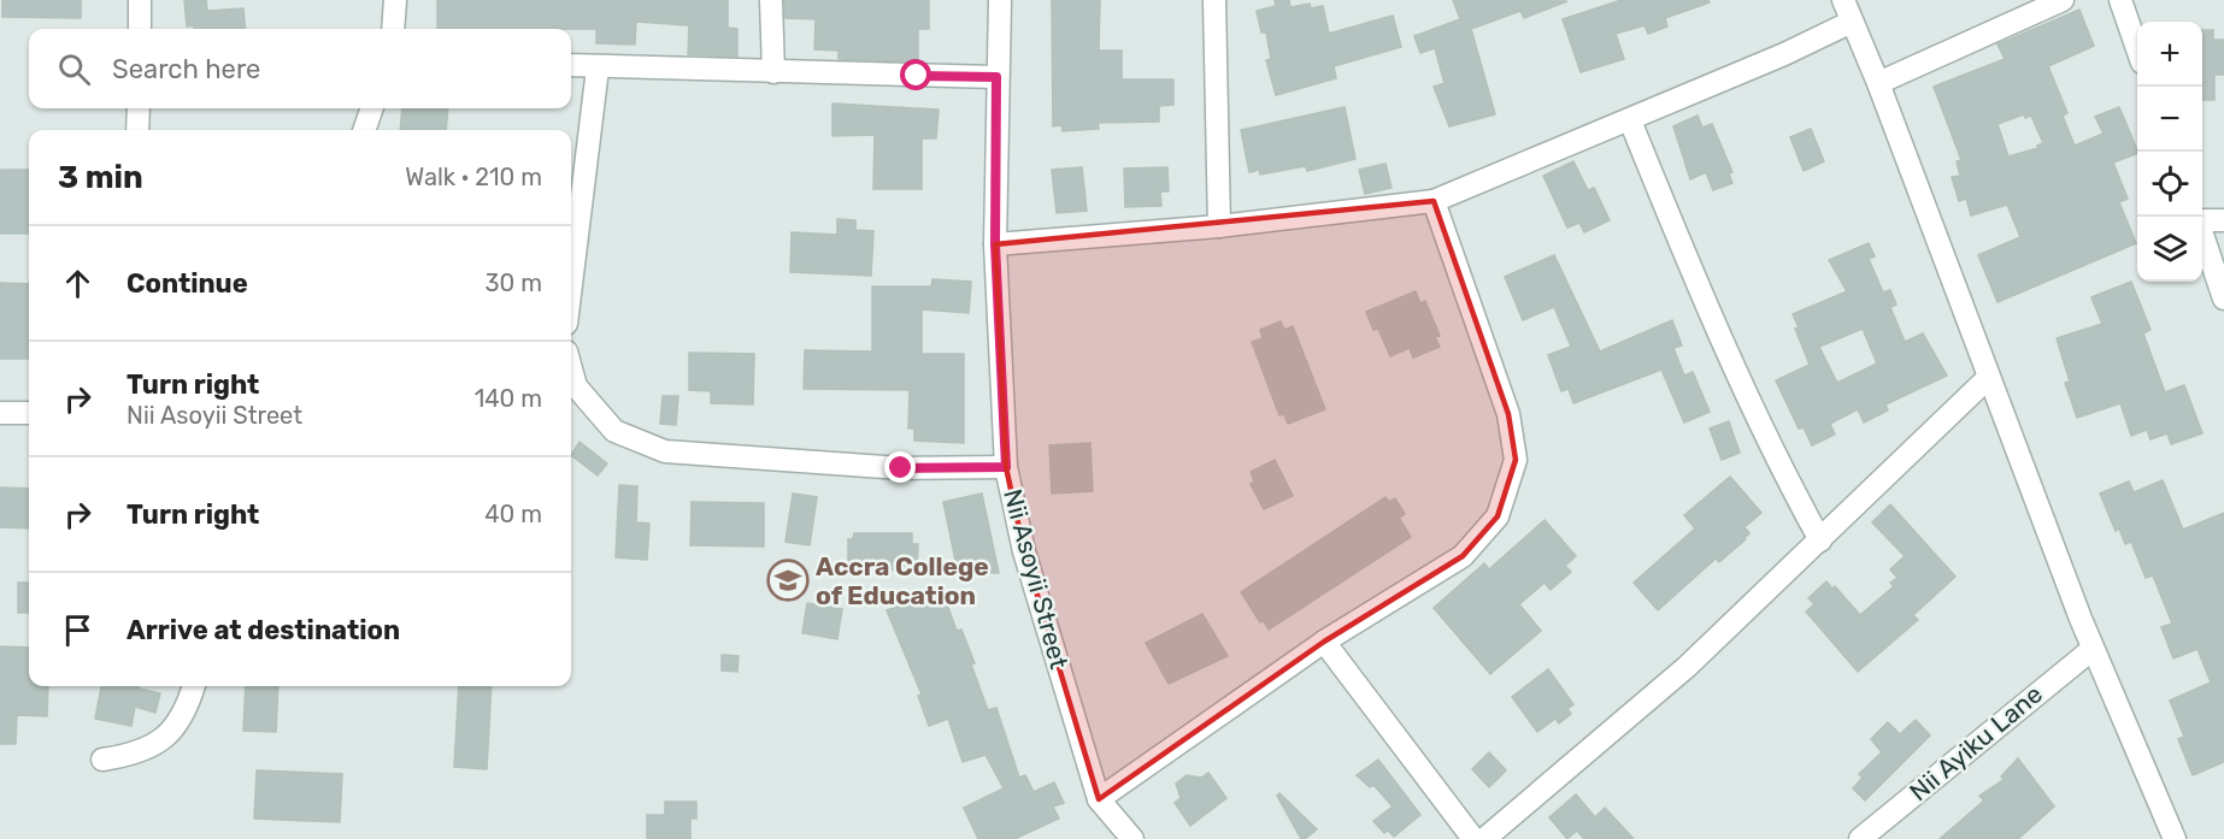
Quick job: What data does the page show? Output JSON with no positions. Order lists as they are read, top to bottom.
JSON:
{
  "streets": {
    "street": ["Nii Asoyii Street", "Nii Ayiku Lane"]
  },
  "places": {
    "school or university": ["Accra College of Education"]
  },
  "page": {
    "map_buttons": ["+", "−"],
    "search": "Search here",
    "heading": ["3 min", "Walk · 210 m"],
    "list": [
      ["Continue", "30 m"],
      ["Turn right", "Nii Asoyii Street", "140 m"],
      ["Turn right", "40 m"],
      "Arrive at destination"
    ]
  }
}
